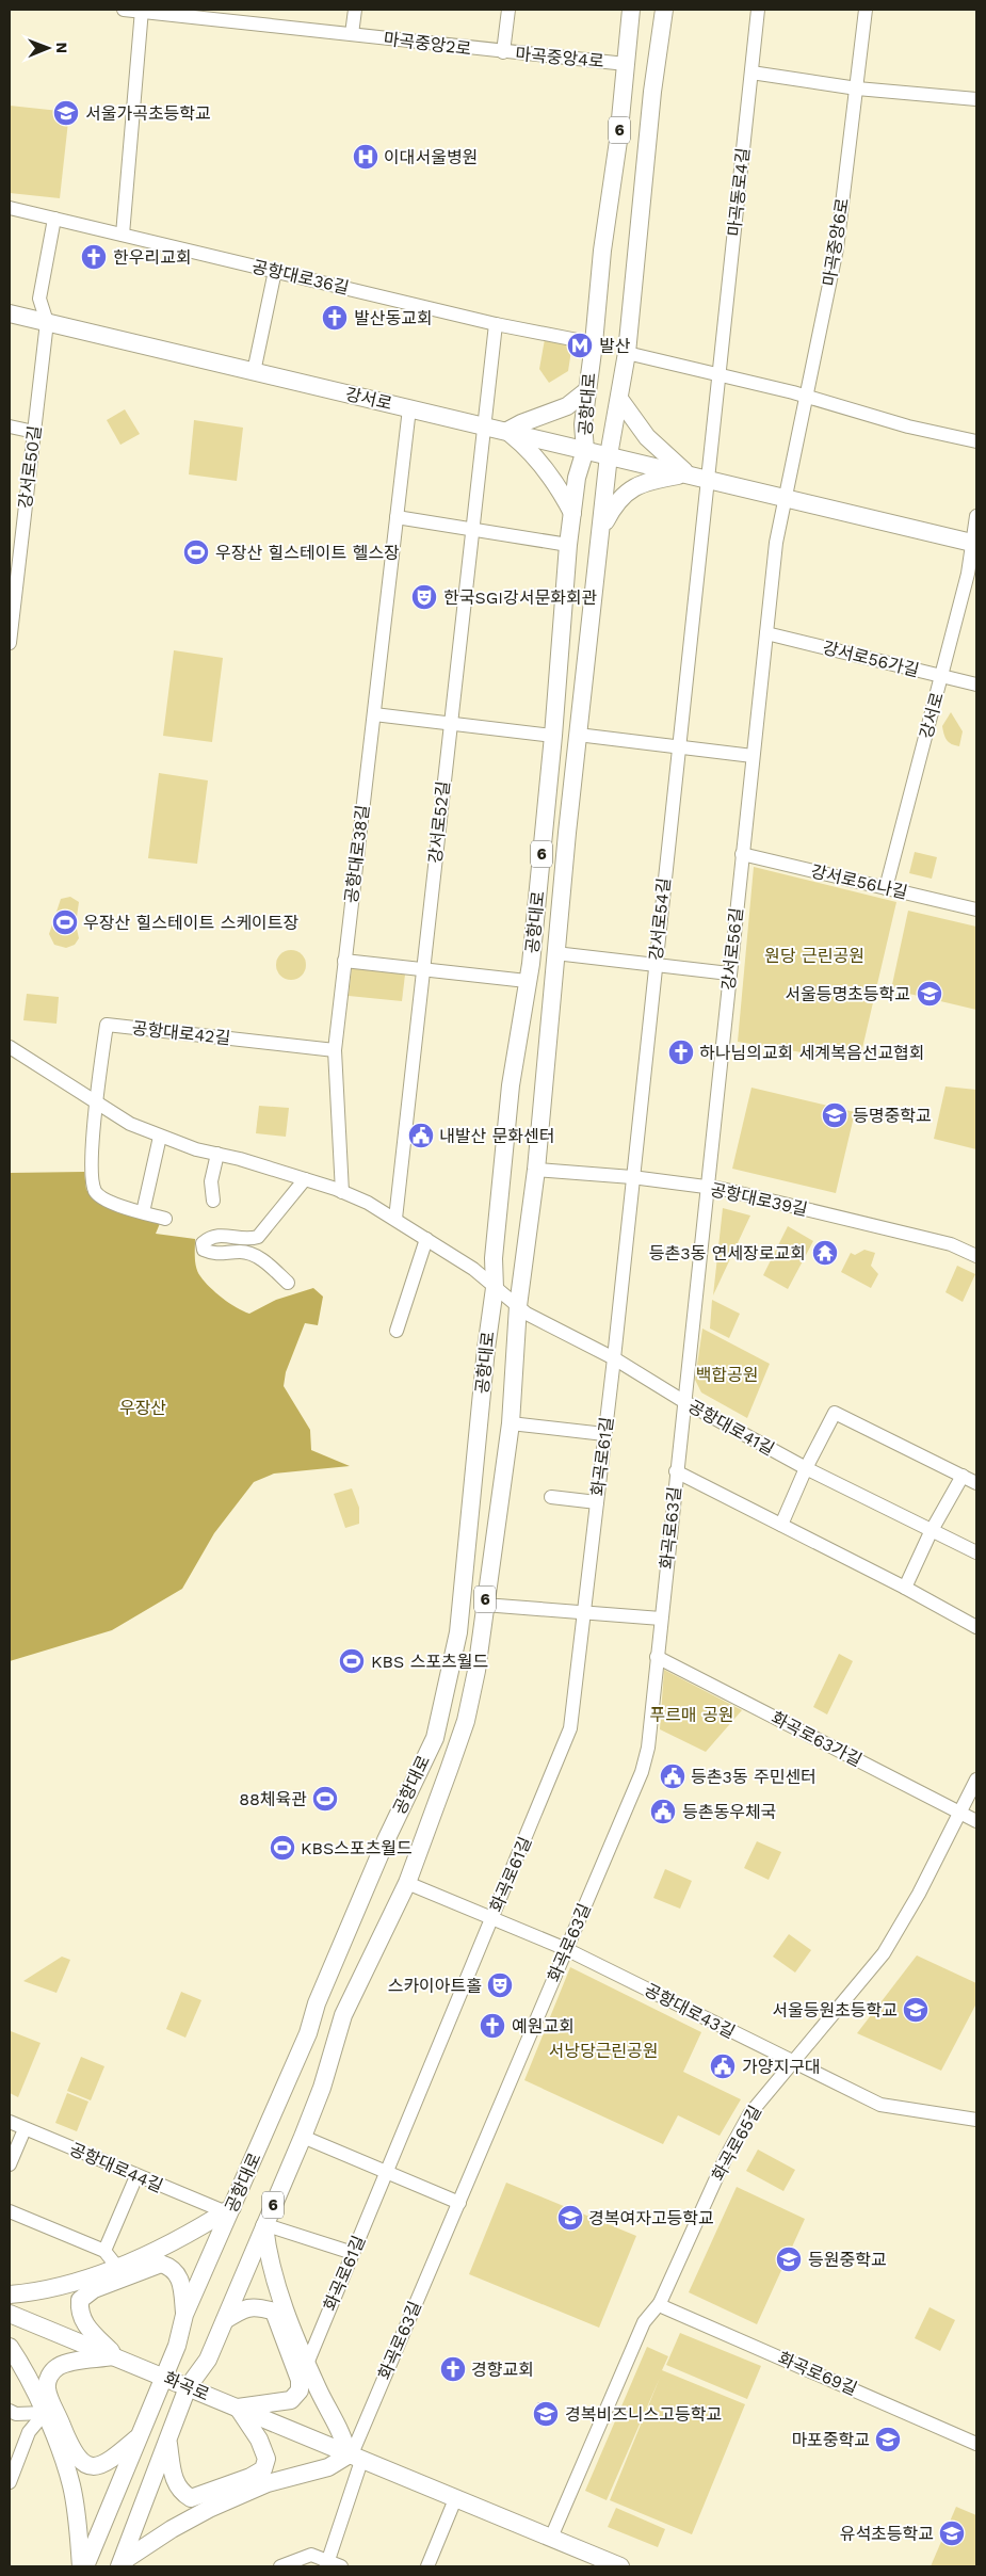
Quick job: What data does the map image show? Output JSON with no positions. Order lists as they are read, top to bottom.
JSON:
{
  "streets": {
    "main road": [
      "6",
      "강서로",
      "공항대로",
      "화곡로"
    ],
    "street": [
      "마곡중앙2로",
      "마곡중앙4로",
      "마곡동로4길",
      "마곡중앙6로",
      "공항대로36길",
      "강서로50길",
      "강서로56가길",
      "강서로52길",
      "공항대로38길",
      "강서로56나길",
      "강서로54길",
      "강서로56길",
      "공항대로42길",
      "공항대로39길",
      "공항대로41길",
      "화곡로61길",
      "화곡로63길",
      "화곡로63가길",
      "공항대로43길",
      "화곡로65길",
      "공항대로44길",
      "화곡로69길"
    ]
  },
  "crossings": [
    ["마곡중앙2로", "마곡중앙4로"],
    ["마곡중앙4로", "공항대로"],
    ["공항대로36길", "공항대로"],
    ["강서로", "공항대로"],
    ["강서로", "강서로50길"],
    ["강서로", "강서로56가길"],
    ["강서로", "강서로52길"],
    ["강서로", "공항대로38길"],
    ["강서로", "강서로56나길"],
    ["강서로", "강서로54길"],
    ["강서로", "강서로56길"],
    ["공항대로", "강서로54길"],
    ["공항대로", "강서로56길"],
    ["공항대로", "공항대로39길"],
    ["공항대로", "공항대로41길"],
    ["공항대로", "화곡로61길"],
    ["공항대로", "공항대로43길"],
    ["공항대로", "공항대로44길"],
    ["공항대로", "화곡로"],
    ["강서로56가길", "강서로56길"],
    ["공항대로38길", "공항대로42길"],
    ["강서로56나길", "강서로56길"],
    ["강서로54길", "공항대로39길"],
    ["강서로54길", "공항대로41길"],
    ["강서로54길", "화곡로61길"],
    ["강서로56길", "공항대로39길"],
    ["강서로56길", "공항대로41길"],
    ["강서로56길", "화곡로63길"],
    ["공항대로41길", "화곡로61길"],
    ["공항대로41길", "화곡로63길"],
    ["화곡로61길", "공항대로43길"],
    ["화곡로63길", "화곡로63가길"],
    ["화곡로63길", "공항대로43길"],
    ["화곡로63길", "화곡로"],
    ["화곡로63가길", "화곡로65길"],
    ["공항대로43길", "화곡로65길"],
    ["화곡로65길", "화곡로69길"],
    ["화곡로65길", "화곡로"]
  ],
  "parks": [
    "원당 근린공원",
    "백합공원",
    "우장산",
    "푸르매 공원",
    "서낭당근린공원"
  ],
  "places": {
    "school or university": [
      "서울가곡초등학교",
      "서울등명초등학교",
      "등명중학교",
      "서울등원초등학교",
      "경복여자고등학교",
      "등원중학교",
      "경복비즈니스고등학교",
      "마포중학교",
      "유석초등학교"
    ],
    "hospital": ["이대서울병원"],
    "church": [
      "한우리교회",
      "발산동교회",
      "하나님의교회 세계복음선교협회",
      "예원교회",
      "경향교회"
    ],
    "metro station": ["발산"],
    "sports": [
      "우장산 힐스테이트 헬스장",
      "우장산 힐스테이트 스케이트장",
      "KBS 스포츠월드",
      "88체육관",
      "KBS스포츠월드"
    ],
    "theatre": ["한국SGI강서문화회관", "스카이아트홀"],
    "public building": [
      "내발산 문화센터",
      "등촌3동 주민센터",
      "등촌동우체국",
      "가양지구대"
    ],
    "temple": ["등촌3동 연세장로교회"]
  },
  "north": "right"
}
